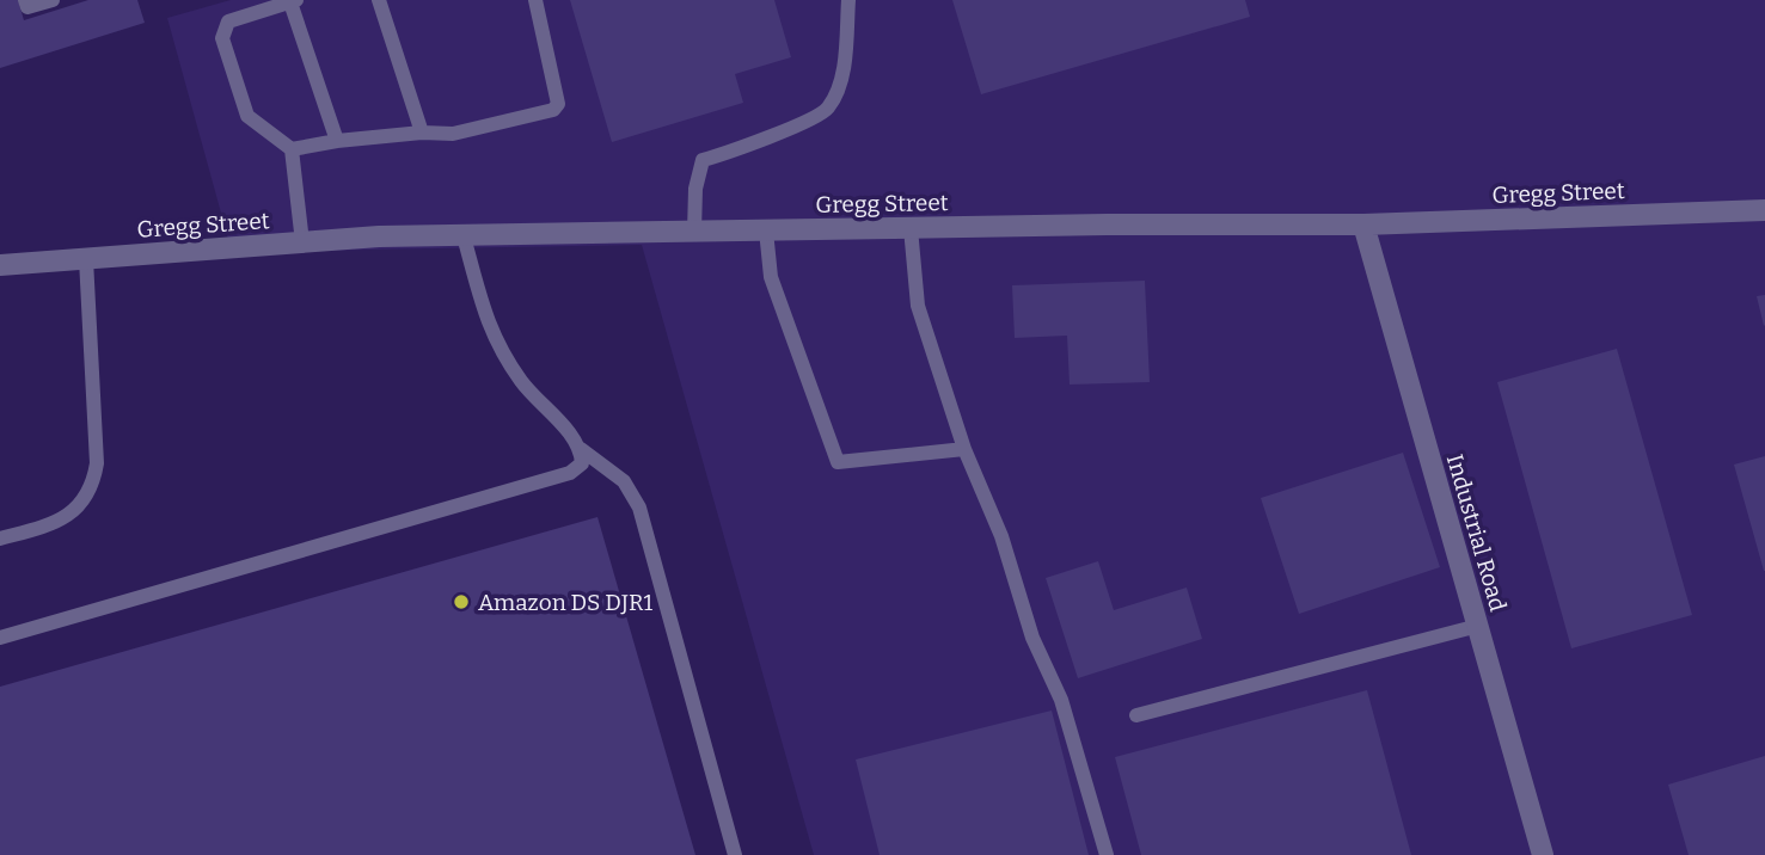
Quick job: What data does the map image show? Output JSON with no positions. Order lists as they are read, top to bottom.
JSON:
{
  "streets": {
    "street": ["Gregg Street", "Industrial Road"]
  },
  "crossings": [
    ["Gregg Street", "Industrial Road"]
  ],
  "places": ["Amazon DS DJR1"]
}
